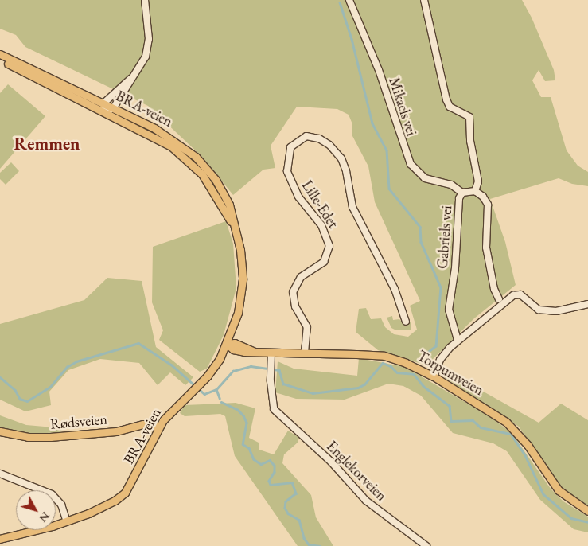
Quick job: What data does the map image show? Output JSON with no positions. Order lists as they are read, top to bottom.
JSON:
{
  "streets": {
    "main road": ["BRA-veien", "Torpumveien", "Rødsveien"],
    "street": [
      "Mikaels vei",
      "Lille-Edet",
      "Gabriels vei",
      "Englekorveien"
    ]
  },
  "crossings": [
    ["Mikaels vei", "Gabriels vei"],
    ["BRA-veien", "Torpumveien"],
    ["BRA-veien", "Rødsveien"],
    ["Lille-Edet", "Torpumveien"],
    ["Torpumveien", "Englekorveien"]
  ],
  "districts": ["Remmen"],
  "north": "bottom right"
}
